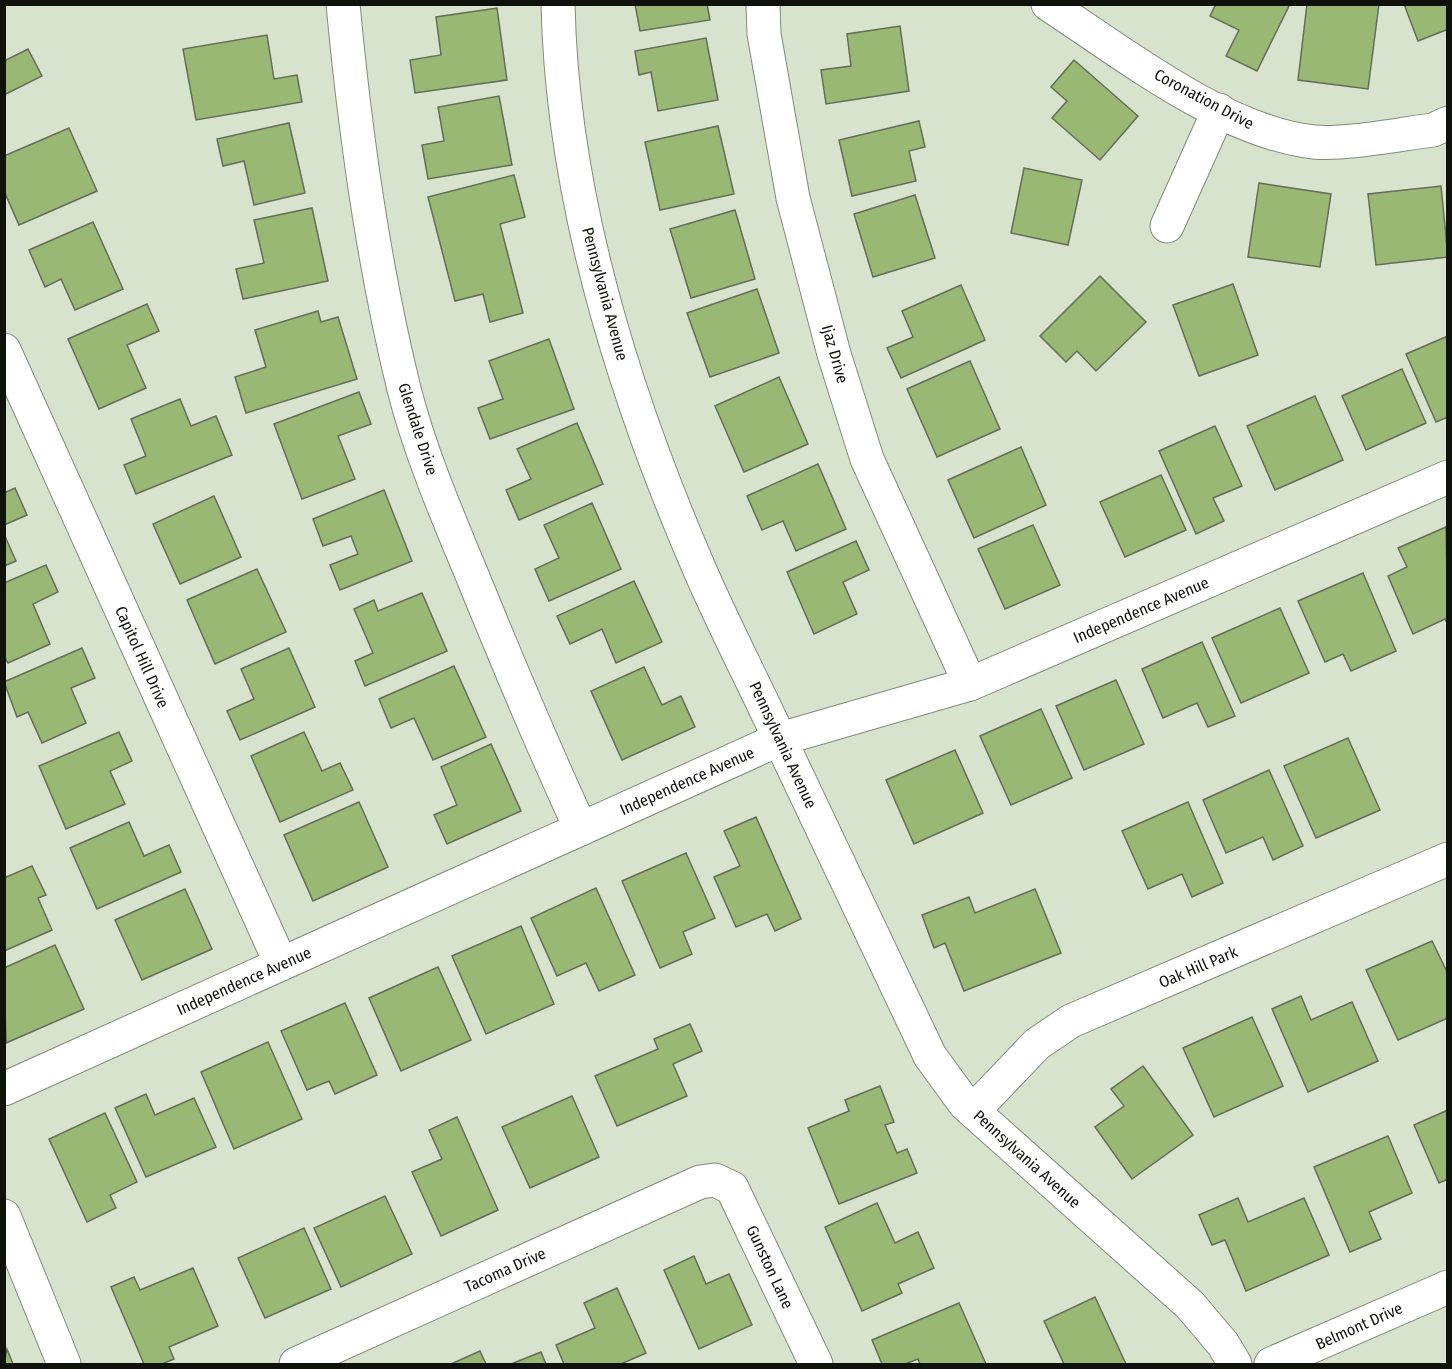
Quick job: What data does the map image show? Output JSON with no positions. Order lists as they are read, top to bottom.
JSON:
{
  "streets": {
    "street": [
      "Coronation Drive",
      "Pennsylvania Avenue",
      "Ijaz Drive",
      "Glendale Drive",
      "Independence Avenue",
      "Capitol Hill Drive",
      "Oak Hill Park",
      "Gunston Lane",
      "Tacoma Drive",
      "Belmont Drive"
    ]
  },
  "crossings": [
    ["Pennsylvania Avenue", "Independence Avenue"],
    ["Pennsylvania Avenue", "Oak Hill Park"],
    ["Ijaz Drive", "Independence Avenue"],
    ["Glendale Drive", "Independence Avenue"],
    ["Independence Avenue", "Capitol Hill Drive"],
    ["Gunston Lane", "Tacoma Drive"]
  ]
}
